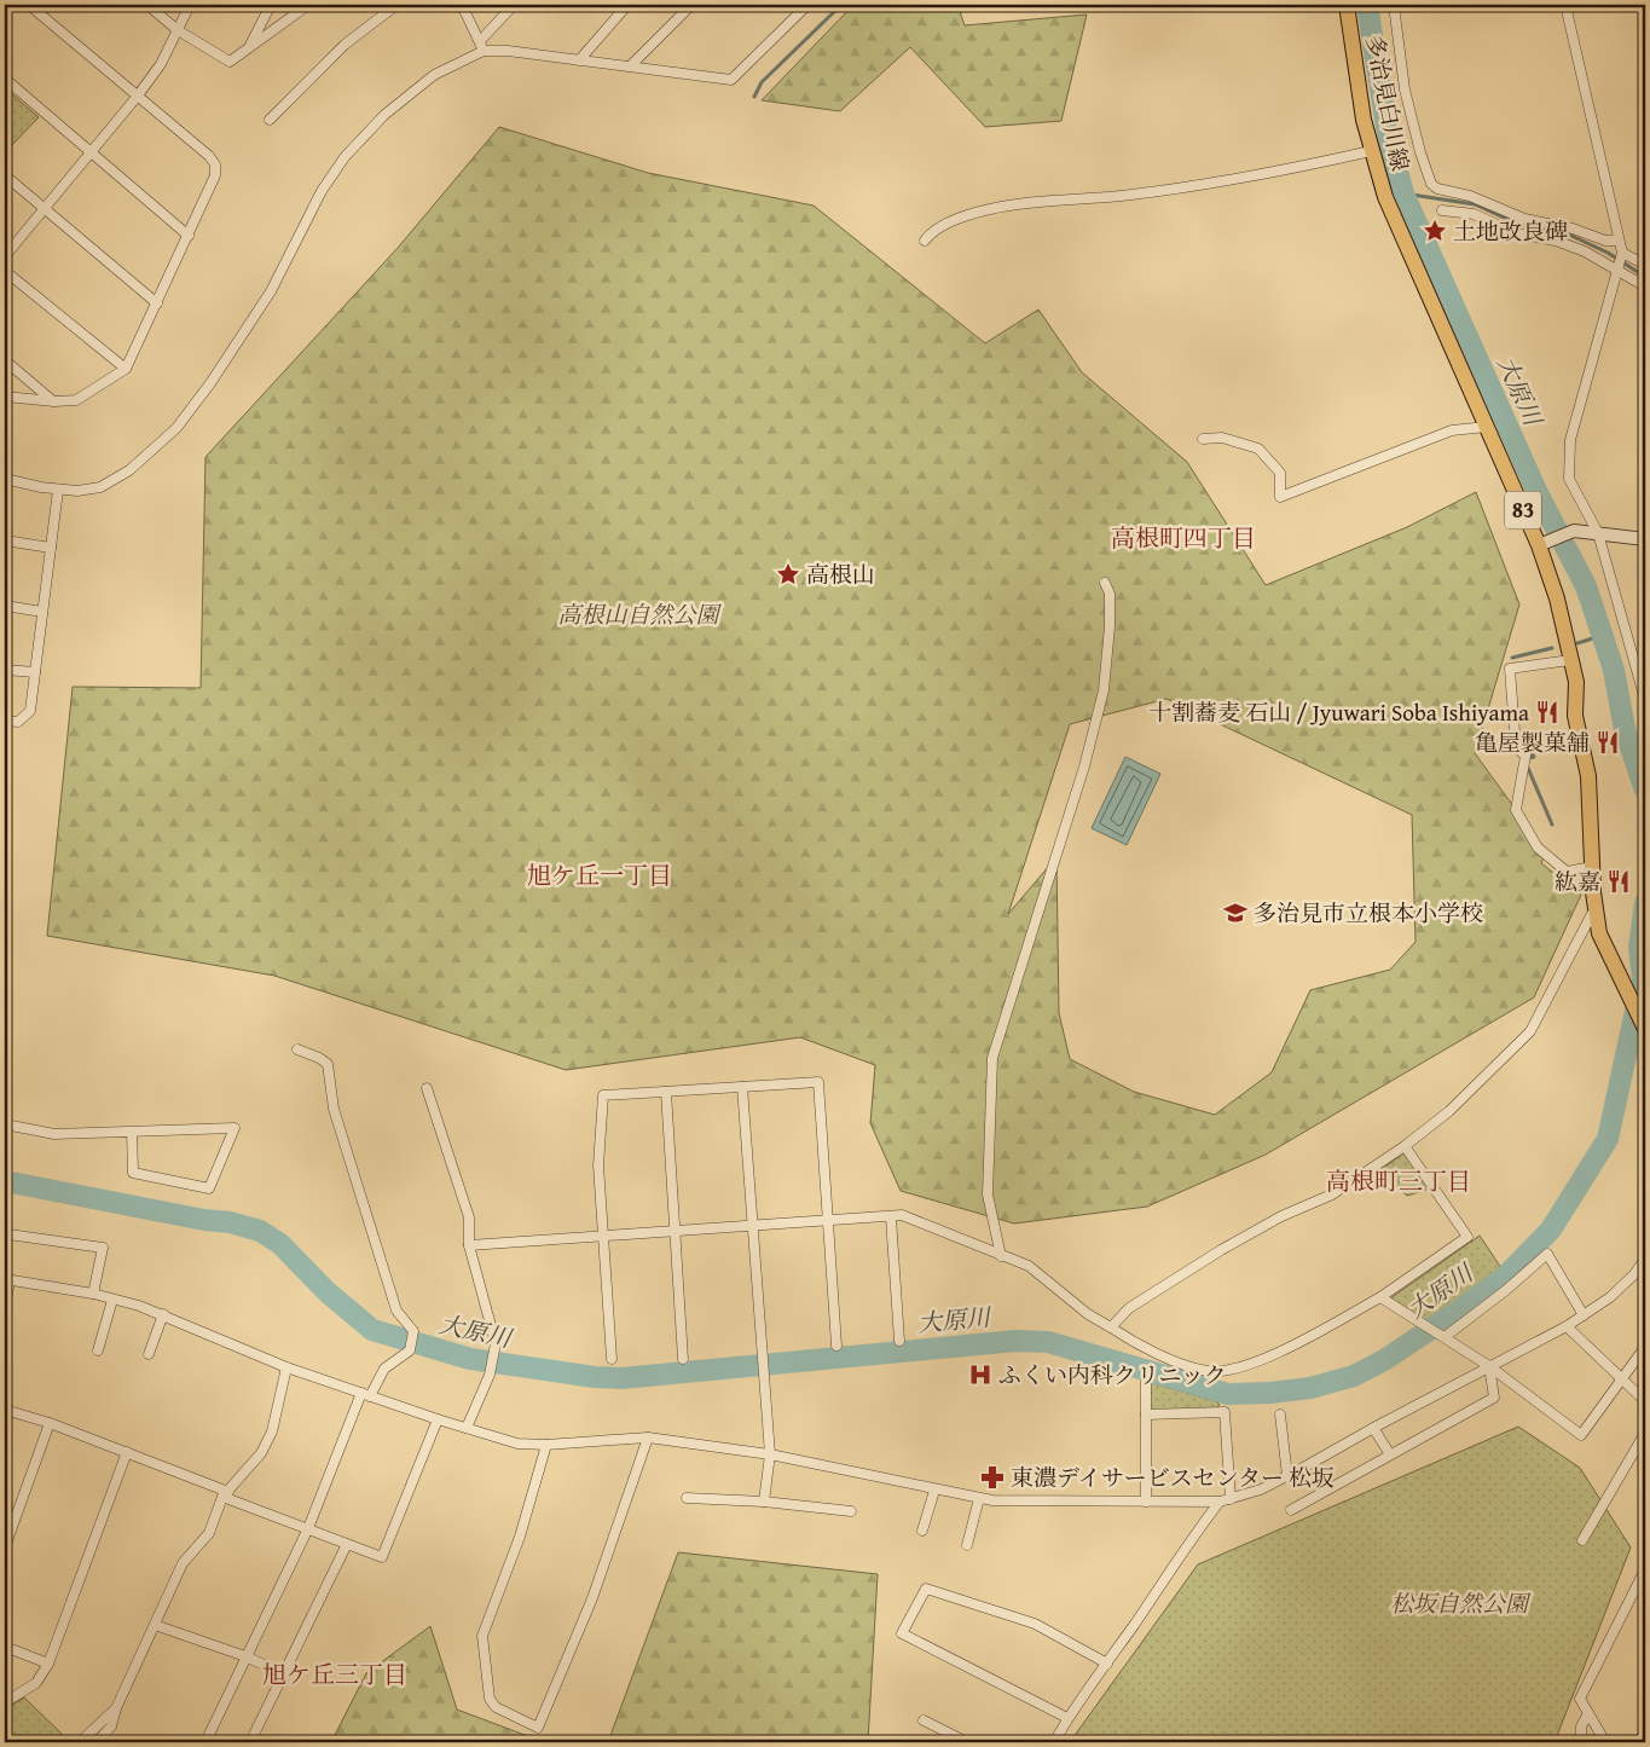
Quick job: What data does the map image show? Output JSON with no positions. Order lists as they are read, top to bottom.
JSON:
{
  "streets": {
    "main road": ["多治見白川線", "83"]
  },
  "districts": [
    "高根町四丁目",
    "旭ケ丘一丁目",
    "高根町三丁目",
    "旭ケ丘三丁目"
  ],
  "water": ["大原川"],
  "parks": ["高根山自然公園", "松坂自然公園"],
  "places": {
    "place": ["土地改良碑", "高根山"],
    "restaurant": ["十割蕎麦 石山 / Jyuwari Soba Ishiyama", "亀屋製菓舗", "紘嘉"],
    "school or university": ["多治見市立根本小学校"],
    "hospital": ["ふくい内科クリニック"],
    "pharmacy": ["東濃デイサービスセンター 松坂"]
  }
}
